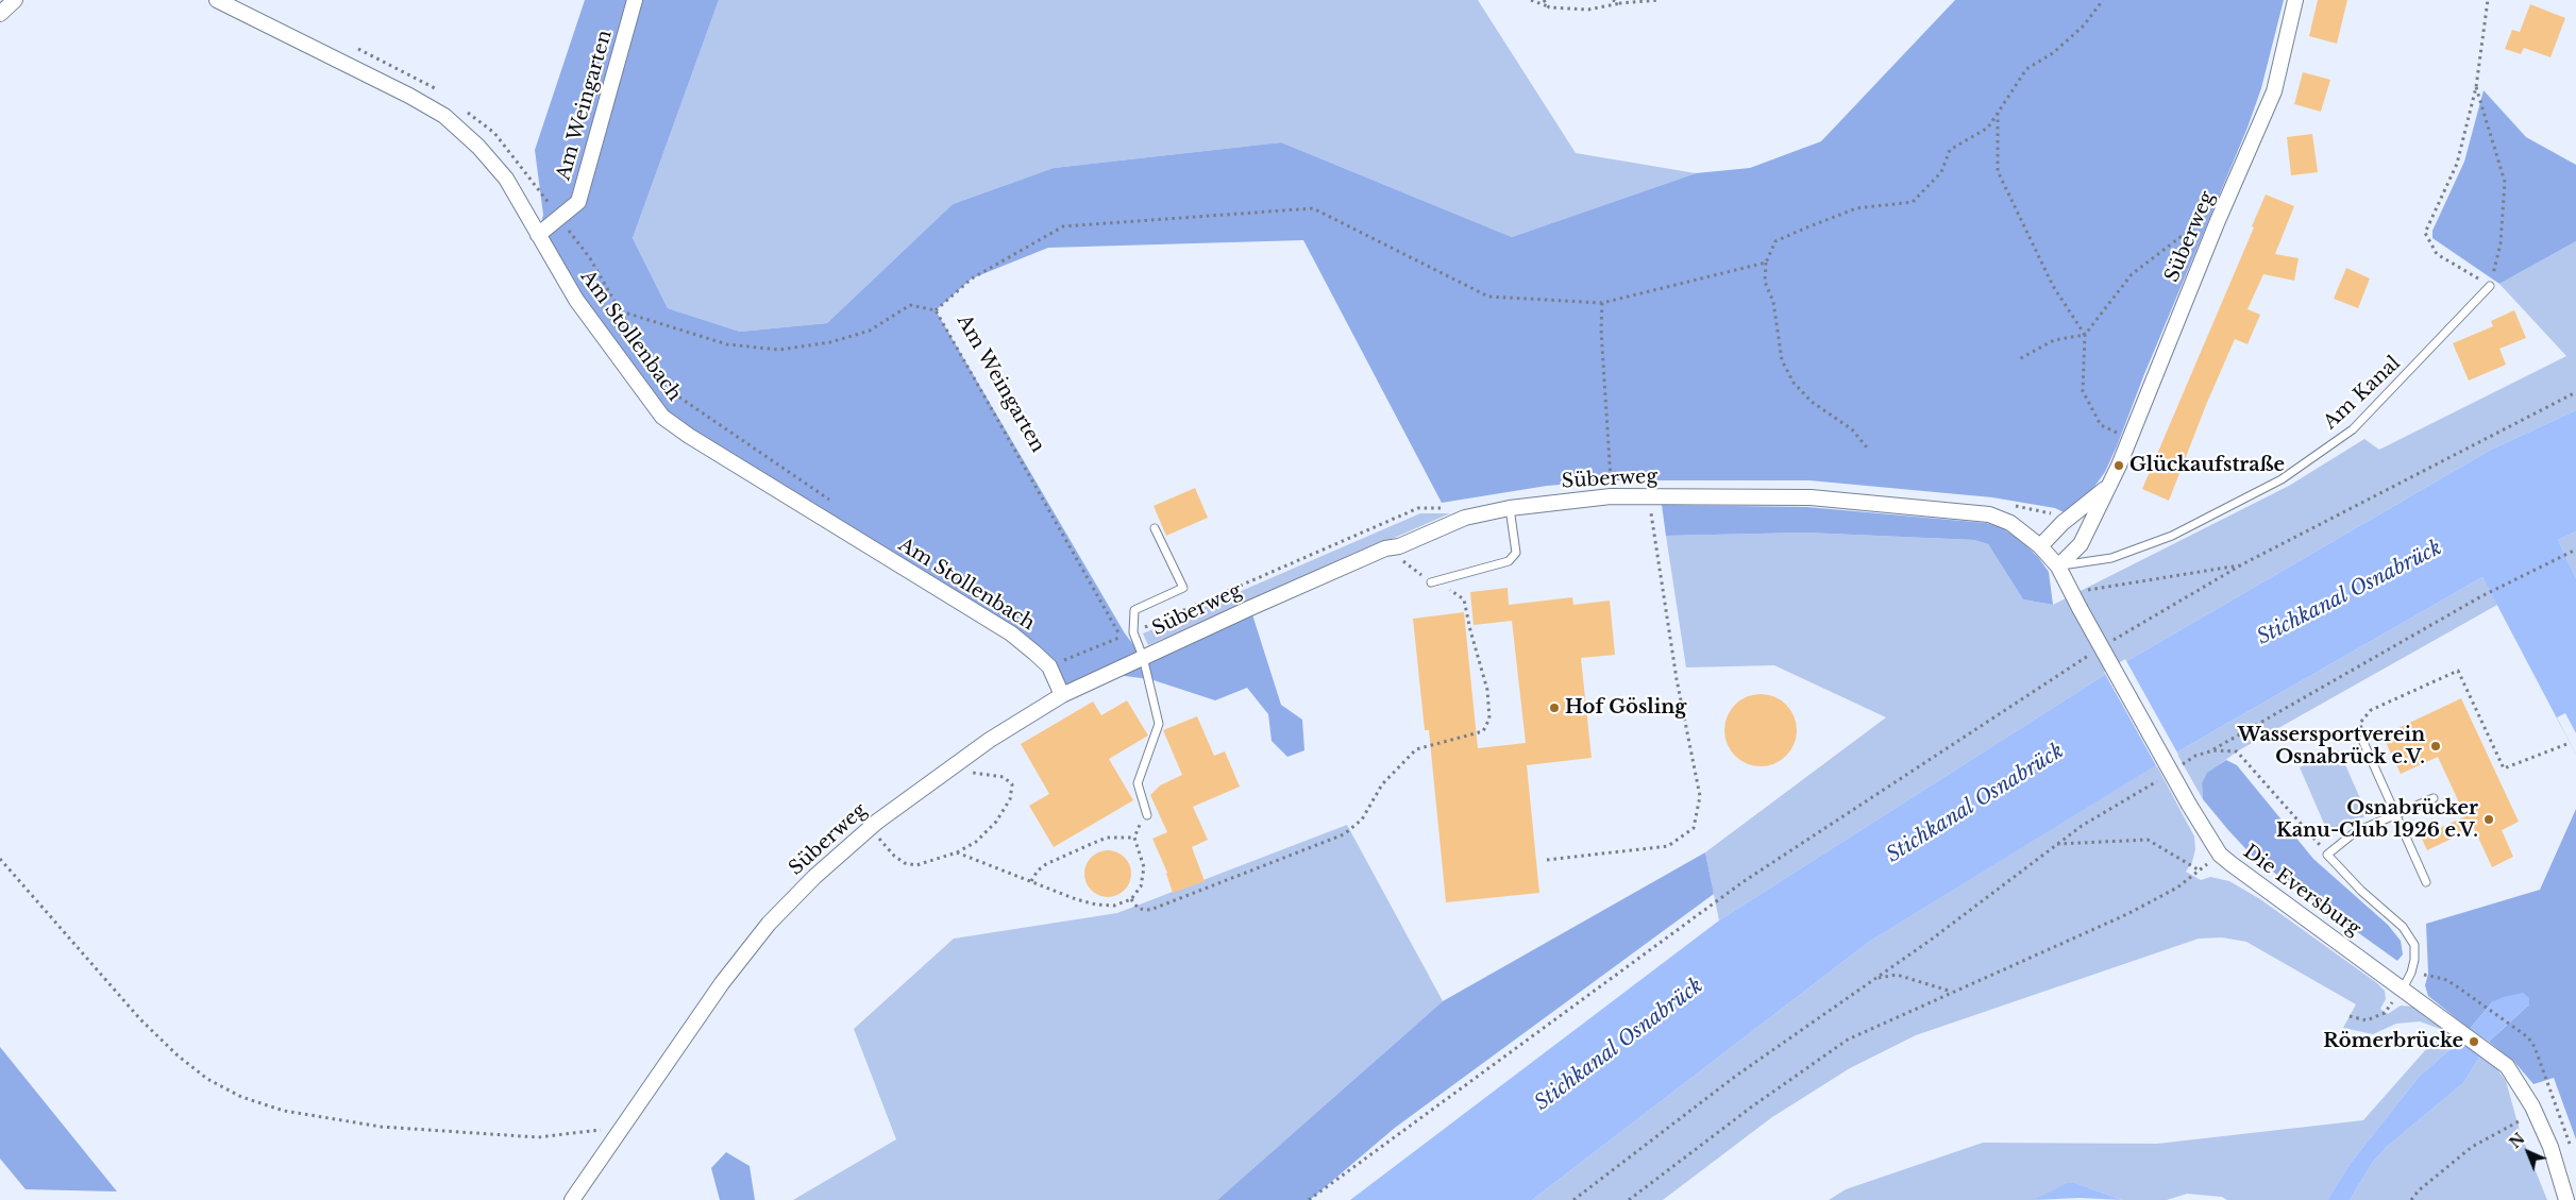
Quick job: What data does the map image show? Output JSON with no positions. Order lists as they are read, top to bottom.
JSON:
{
  "streets": {
    "street": [
      "Am Weingarten",
      "Süberweg",
      "Am Stollenbach",
      "Die Eversburg"
    ],
    "lane": ["Am Kanal"]
  },
  "crossings": [
    ["Am Weingarten", "Am Stollenbach"],
    ["Süberweg", "Am Stollenbach"],
    ["Süberweg", "Am Kanal"],
    ["Süberweg", "Die Eversburg"],
    ["Am Kanal", "Die Eversburg"]
  ],
  "water": ["Stichkanal Osnabrück"],
  "places": [
    "Glückaufstraße",
    "Hof Gösling",
    "Wassersportverein Osnabrück e.V.",
    "Osnabrücker Kanu-Club 1926 e.V.",
    "Römerbrücke"
  ],
  "north": "top left"
}
